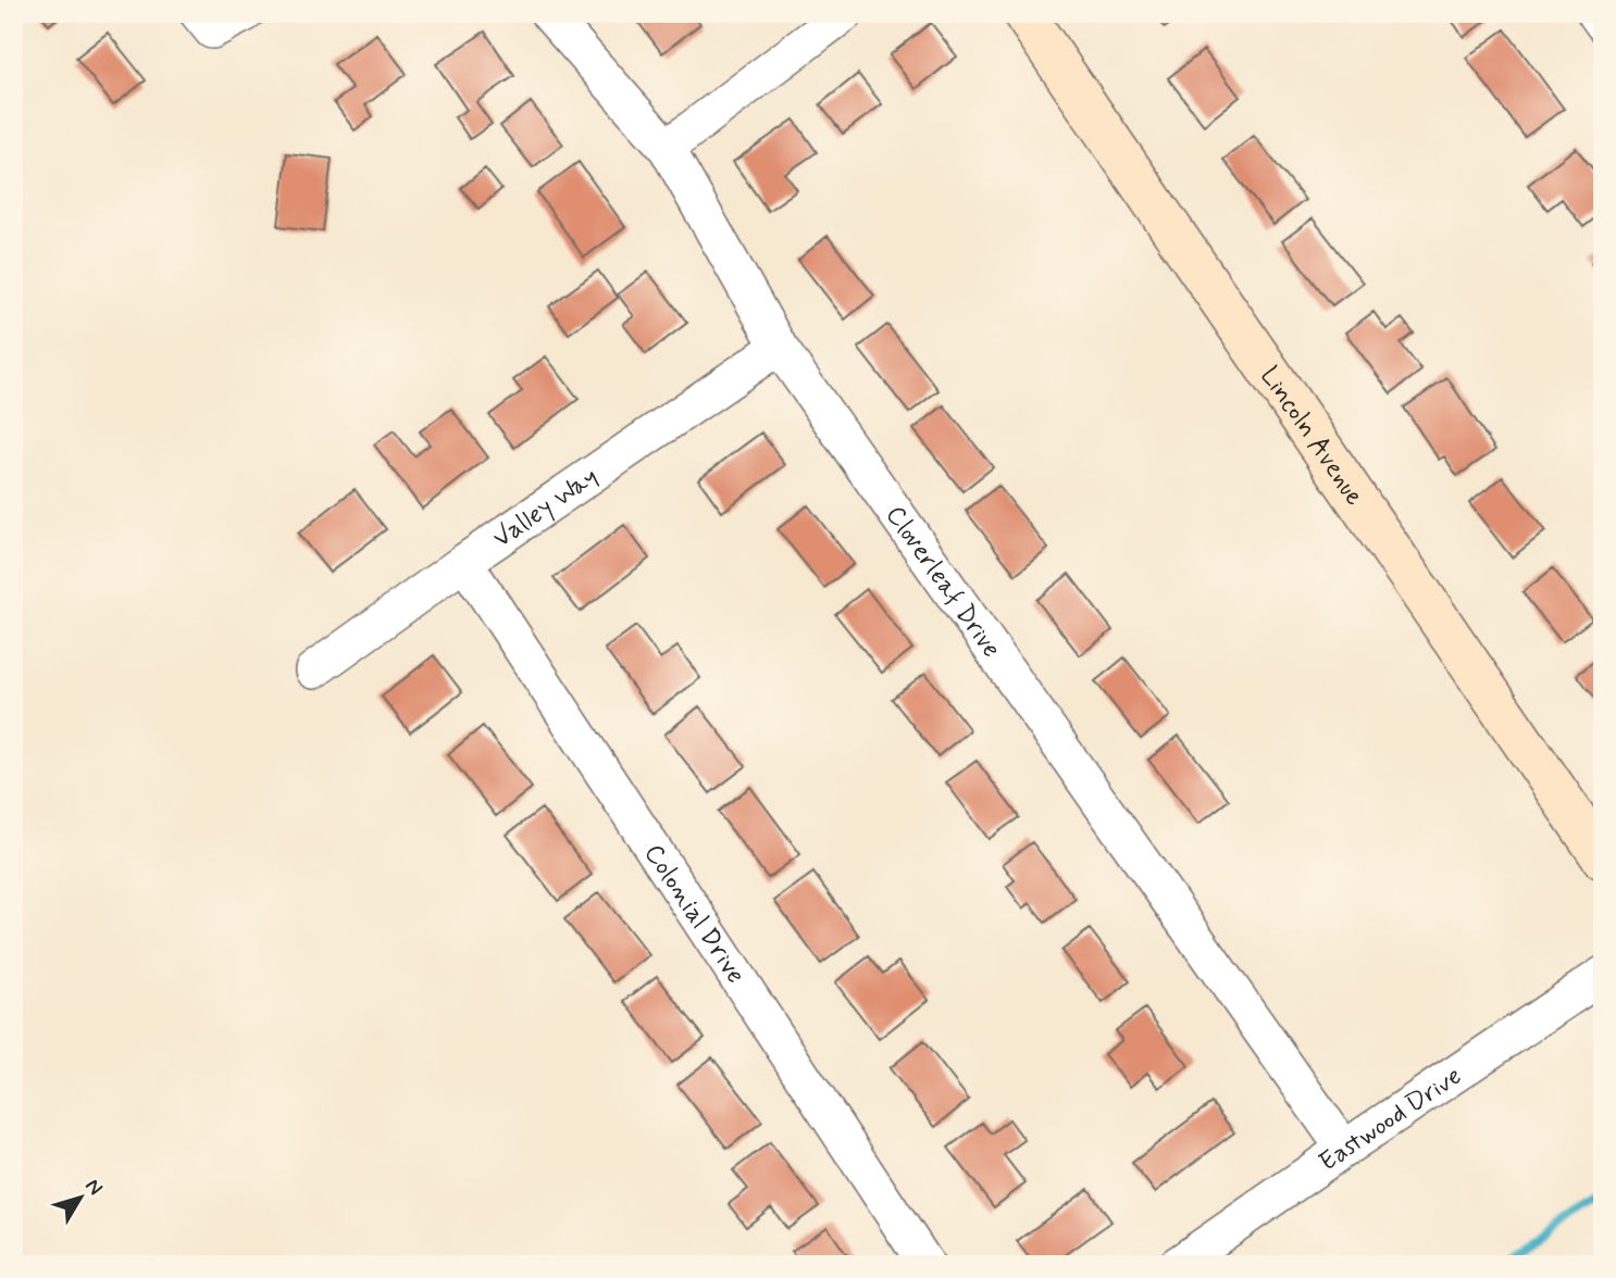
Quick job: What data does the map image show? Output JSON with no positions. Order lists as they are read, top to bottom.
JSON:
{
  "streets": {
    "street": [
      "Lincoln Avenue",
      "Valley Way",
      "Cloverleaf Drive",
      "Colonial Drive",
      "Eastwood Drive"
    ]
  },
  "crossings": [
    ["Valley Way", "Cloverleaf Drive"],
    ["Valley Way", "Colonial Drive"],
    ["Cloverleaf Drive", "Eastwood Drive"]
  ],
  "north": "top right"
}
